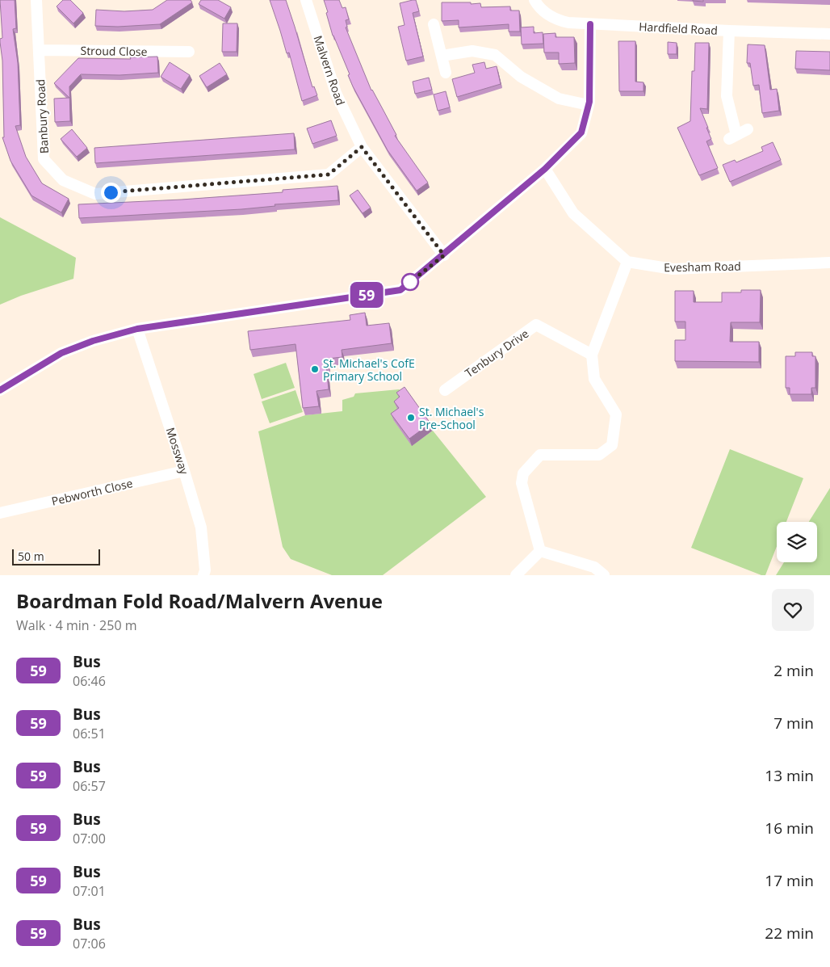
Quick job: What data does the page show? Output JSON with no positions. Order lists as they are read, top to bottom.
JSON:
{
  "streets": {
    "street": [
      "Hardfield Road",
      "Stroud Close",
      "Malvern Road",
      "Banbury Road",
      "Evesham Road",
      "Tenbury Drive",
      "Mossway",
      "Pebworth Close"
    ]
  },
  "crossings": [
    ["Stroud Close", "Banbury Road"],
    ["Malvern Road", "Banbury Road"],
    ["Mossway", "Pebworth Close"]
  ],
  "places": ["St. Michael's CofE Primary School", "St. Michael's Pre-School"],
  "lines": ["bus line 59"],
  "scale_bar": "50 m",
  "page": {
    "on_map": "59",
    "scale": "50 m",
    "heading": ["Boardman Fold Road/Malvern Avenue", "Walk · 4 min · 250 m"],
    "list": [
      {
        "mark": "59",
        "name": "Bus",
        "note": "06:46",
        "value": "2 min"
      },
      {
        "mark": "59",
        "name": "Bus",
        "note": "06:51",
        "value": "7 min"
      },
      {
        "mark": "59",
        "name": "Bus",
        "note": "06:57",
        "value": "13 min"
      },
      {
        "mark": "59",
        "name": "Bus",
        "note": "07:00",
        "value": "16 min"
      },
      {
        "mark": "59",
        "name": "Bus",
        "note": "07:01",
        "value": "17 min"
      },
      {
        "mark": "59",
        "name": "Bus",
        "note": "07:06",
        "value": "22 min"
      }
    ]
  }
}
